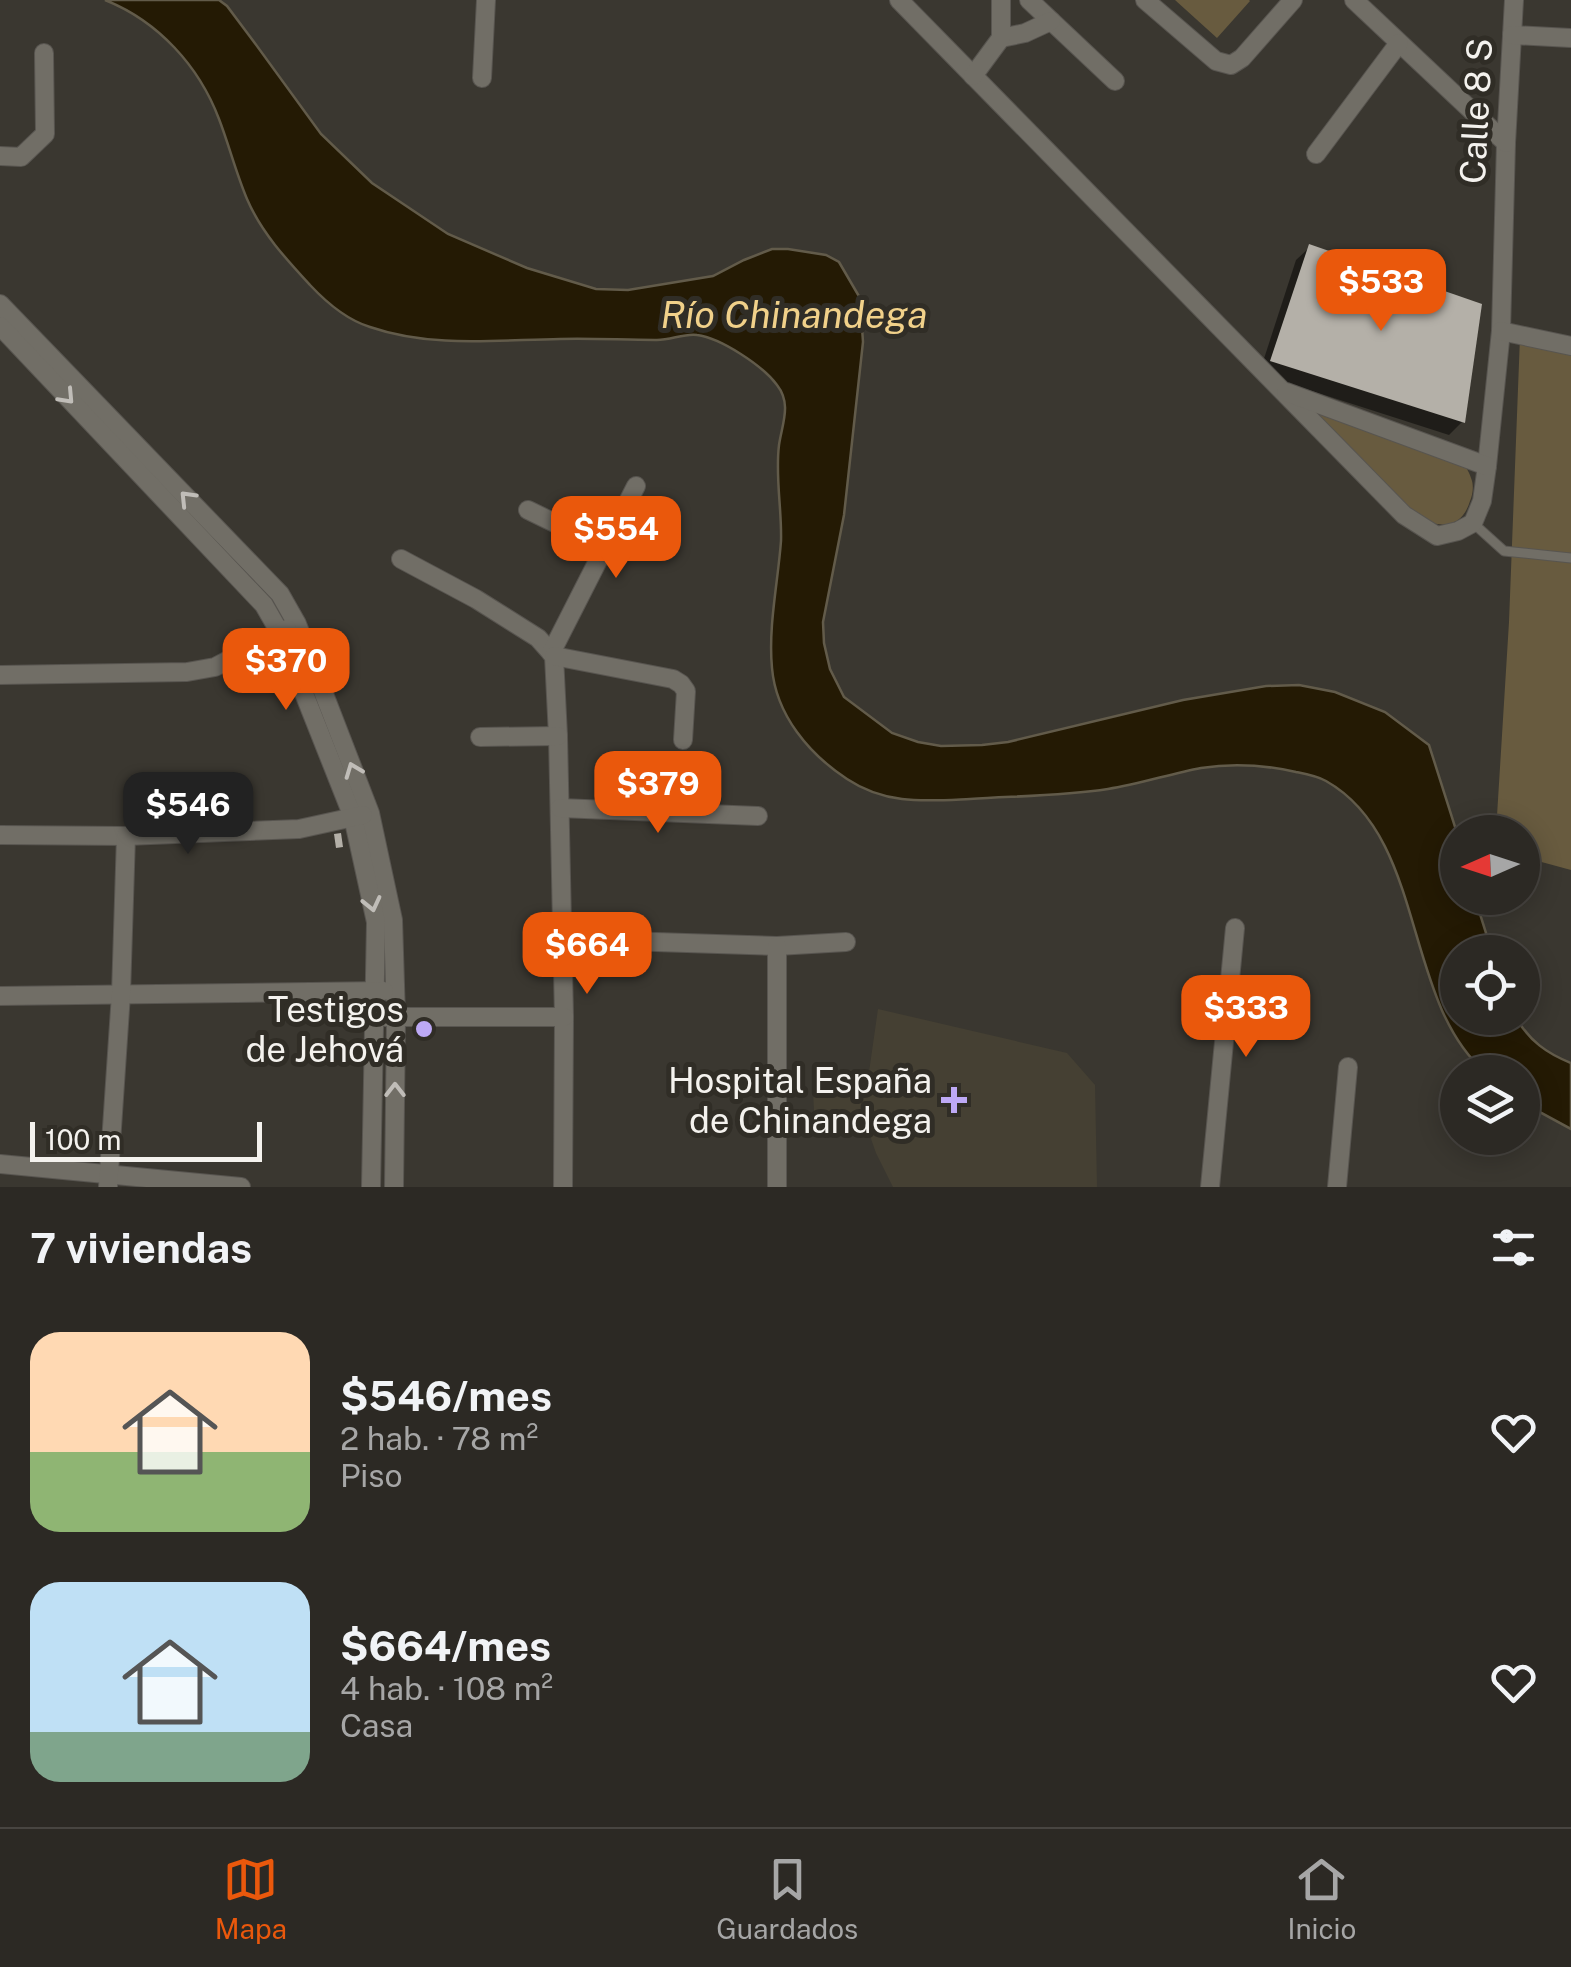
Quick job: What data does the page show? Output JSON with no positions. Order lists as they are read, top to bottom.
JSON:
{
  "streets": {
    "street": ["Calle 8 S"]
  },
  "water": ["Río Chinandega"],
  "places": {
    "other": ["Testigos de Jehová"],
    "health": ["Hospital España de Chinandega"]
  },
  "scale_bar": "100 m",
  "north": "left",
  "page": {
    "price": [
      "$533",
      "$554",
      "$370",
      "$379",
      "$546",
      "$664",
      "$333"
    ],
    "scale": "100 m",
    "heading": "7 viviendas",
    "list": [
      {
        "name": "$546/mes",
        "note": "2 hab. · 78 m² · Piso"
      },
      {
        "name": "$664/mes",
        "note": "4 hab. · 108 m² · Casa"
      }
    ],
    "tabs": ["Mapa", "Guardados", "Inicio"]
  }
}
